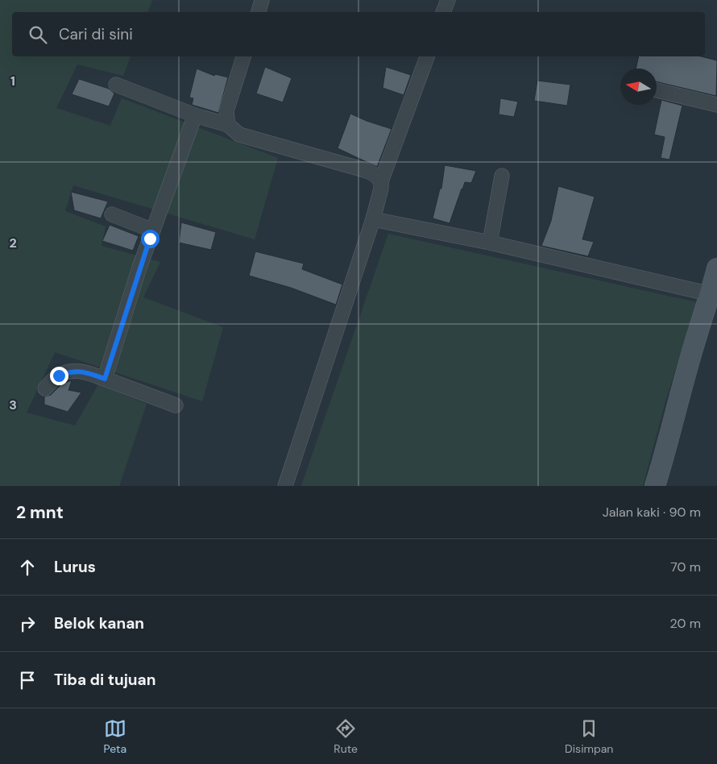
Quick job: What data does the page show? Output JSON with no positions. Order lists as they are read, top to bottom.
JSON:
{
  "north": "left",
  "page": {
    "search": "Cari di sini",
    "heading": ["2 mnt", "Jalan kaki · 90 m"],
    "list": [
      ["Lurus", "70 m"],
      ["Belok kanan", "20 m"],
      "Tiba di tujuan"
    ],
    "nav": ["Peta", "Rute", "Disimpan"]
  },
  "grid": {
    "rows": ["1", "2", "3"]
  }
}
